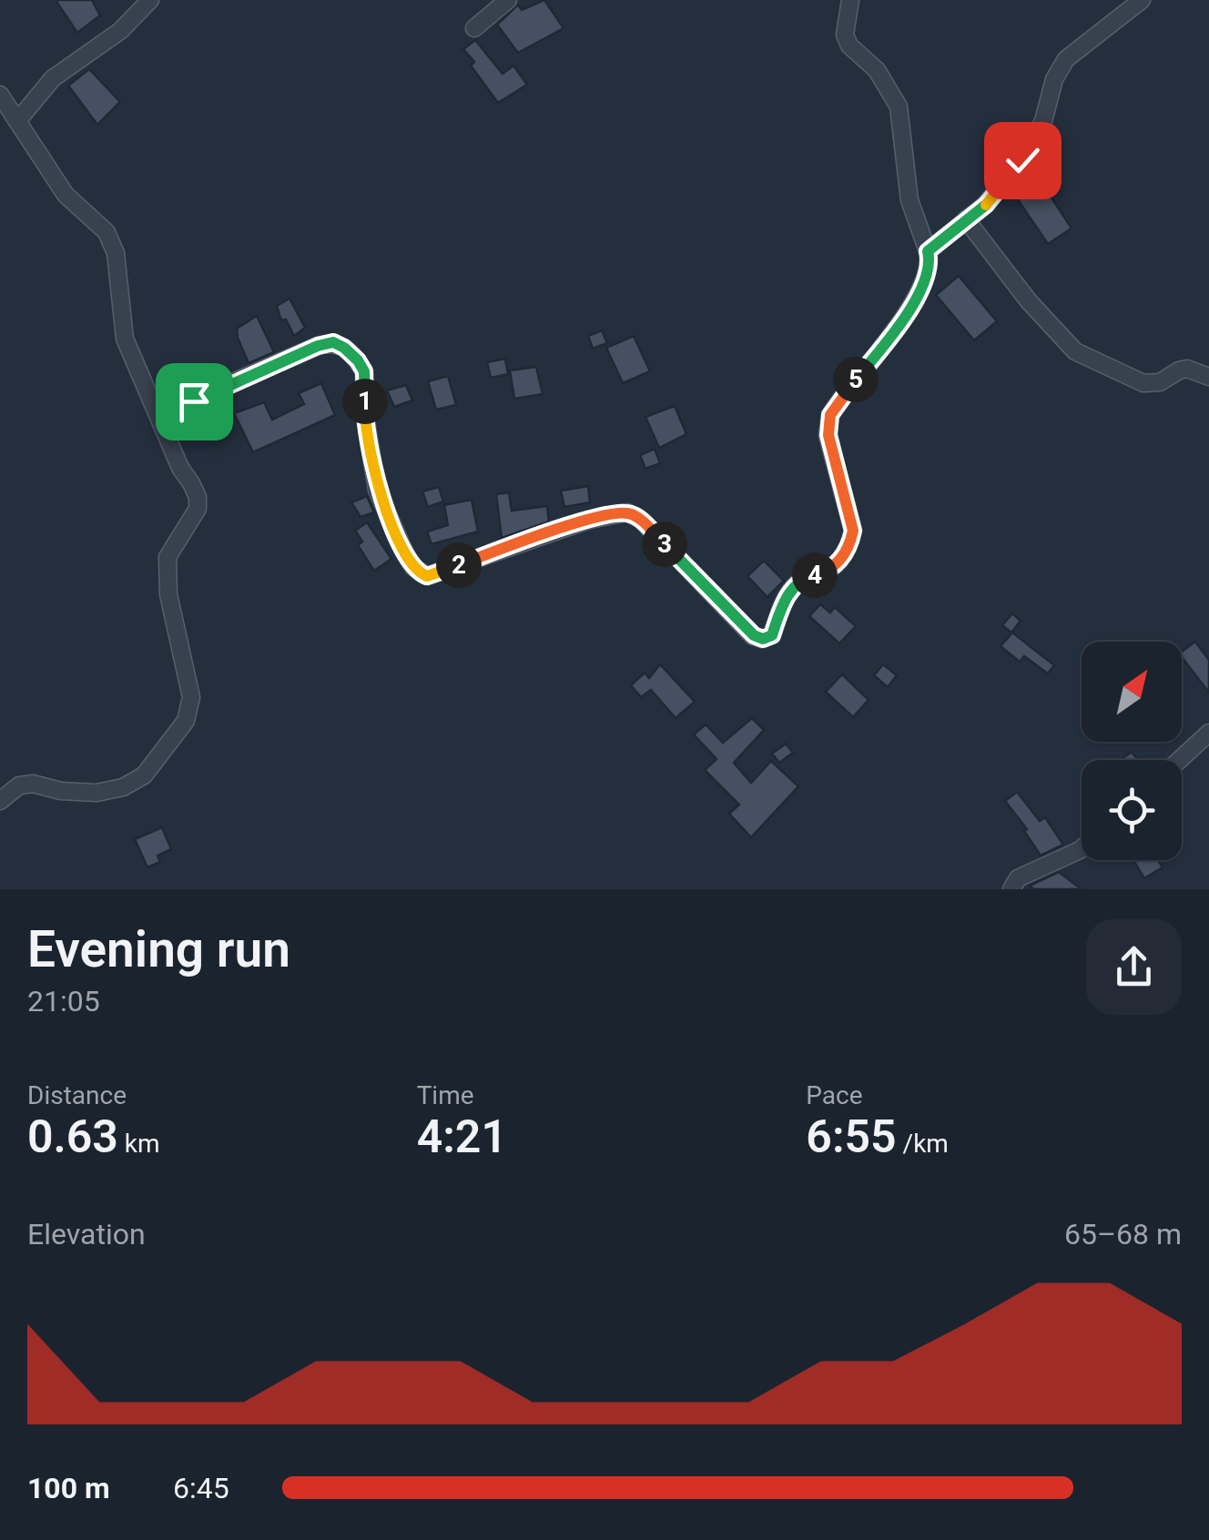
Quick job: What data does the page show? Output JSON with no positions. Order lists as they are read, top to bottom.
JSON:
{
  "north": "top right",
  "page": {
    "pins": [
      "5",
      "1",
      "3",
      "2",
      "4"
    ],
    "heading": ["Evening run", "21:05"],
    "stats": [
      ["Distance", "0.63 km"],
      ["Time", "4:21"],
      ["Pace", "6:55 /km"]
    ],
    "chart": ["Elevation", "65–68 m"],
    "list": [
      {
        "name": "100 m",
        "note": "6:45"
      }
    ]
  }
}
